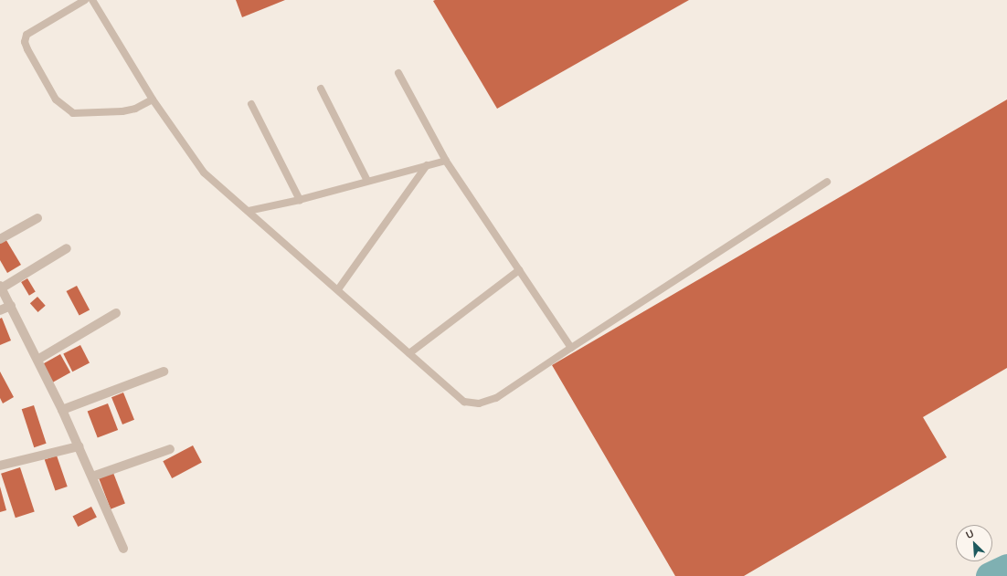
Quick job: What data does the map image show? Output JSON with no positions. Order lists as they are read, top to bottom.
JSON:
{
  "north": "top left"
}
